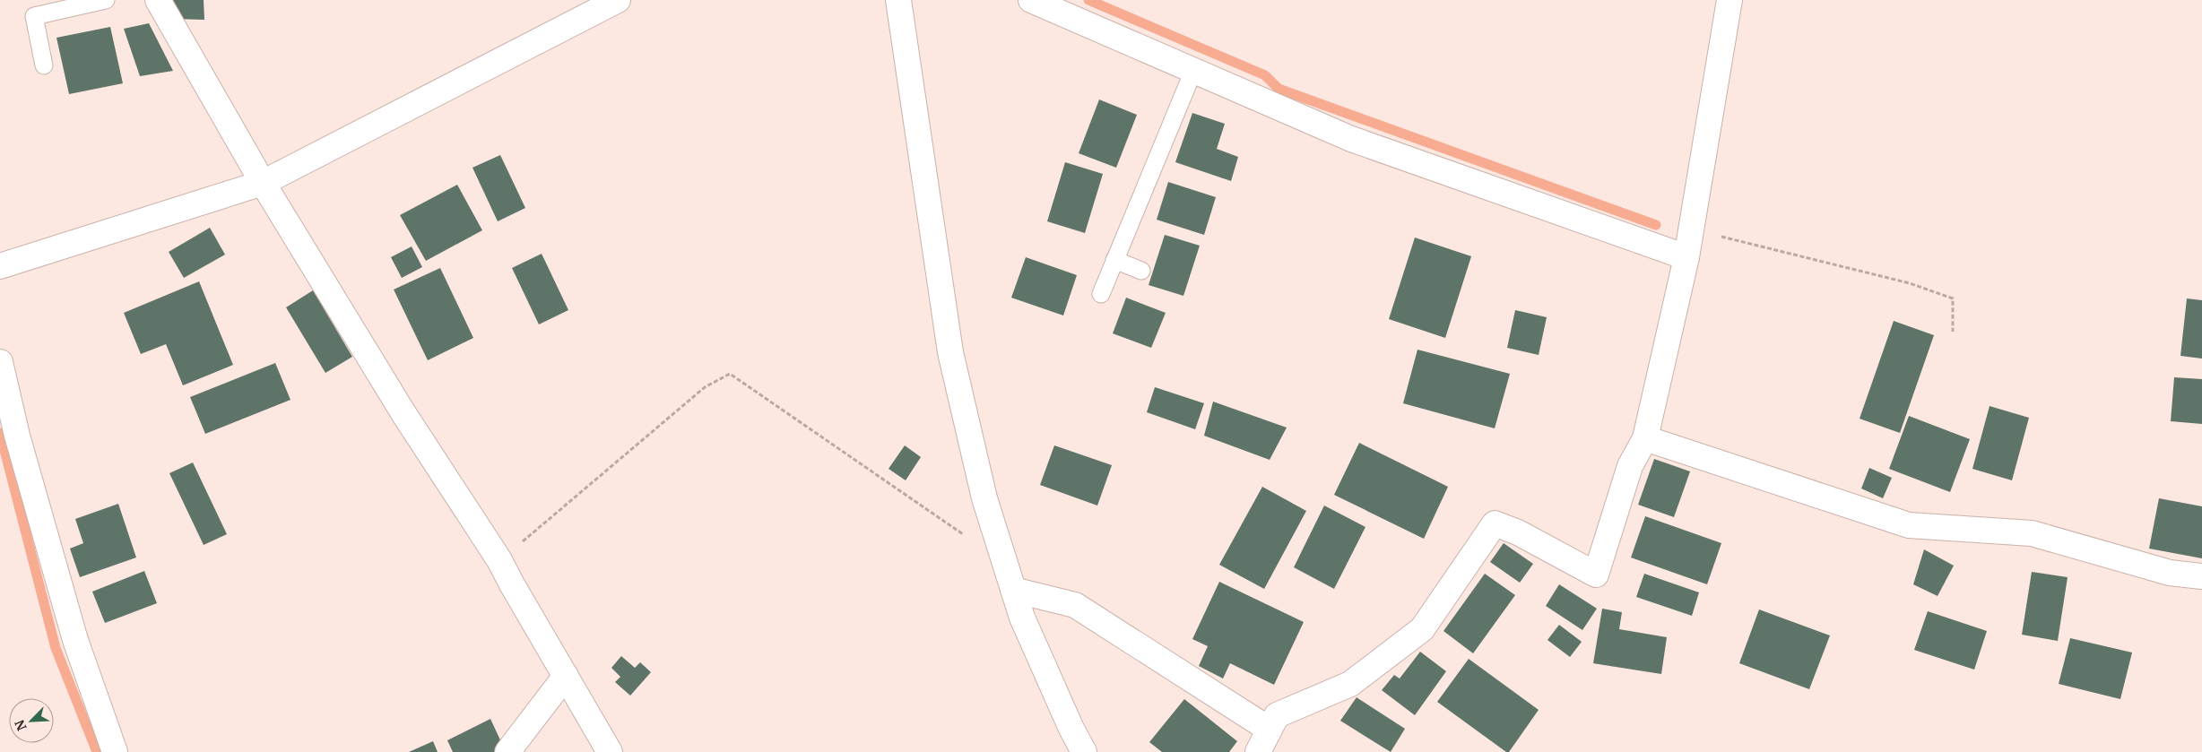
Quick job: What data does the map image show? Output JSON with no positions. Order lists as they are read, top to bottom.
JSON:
{
  "north": "bottom left"
}
